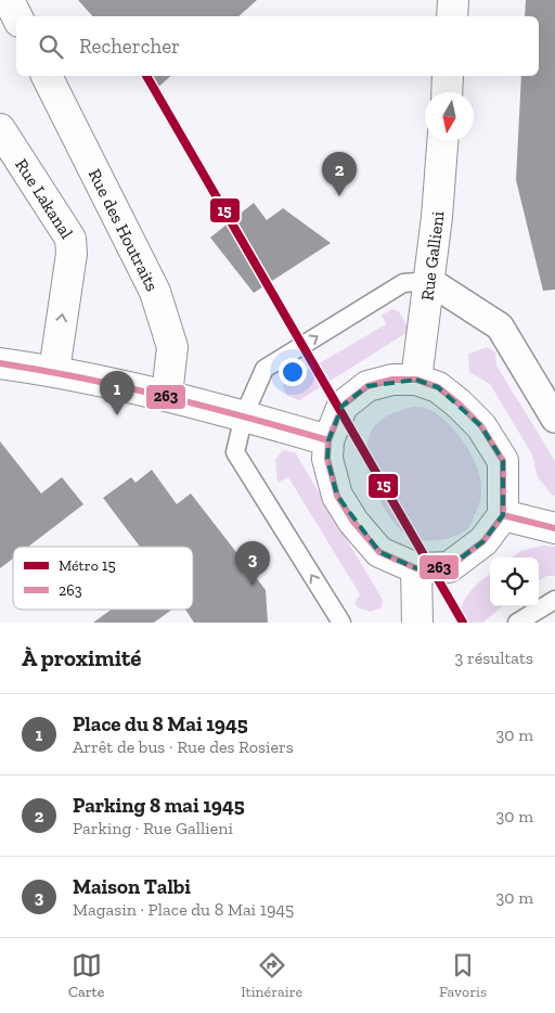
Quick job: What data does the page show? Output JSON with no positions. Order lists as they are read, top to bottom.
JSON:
{
  "streets": {
    "street": ["Rue Lakanal", "Rue des Houtraits", "Rue Gallieni"]
  },
  "one_way": ["Rue Lakanal"],
  "lines": ["metro line 15", "transit line 263"],
  "legend": ["Métro 15", "263"],
  "north": "bottom",
  "page": {
    "search": "Rechercher",
    "pins": ["2", "1", "3"],
    "heading": ["À proximité", "3 résultats"],
    "list": [
      {
        "mark": "1",
        "name": "Place du 8 Mai 1945",
        "note": "Arrêt de bus · Rue des Rosiers",
        "value": "30 m"
      },
      {
        "mark": "2",
        "name": "Parking 8 mai 1945",
        "note": "Parking · Rue Gallieni",
        "value": "30 m"
      },
      {
        "mark": "3",
        "name": "Maison Talbi",
        "note": "Magasin · Place du 8 Mai 1945",
        "value": "30 m"
      }
    ],
    "nav": ["Carte", "Itinéraire", "Favoris"]
  }
}
